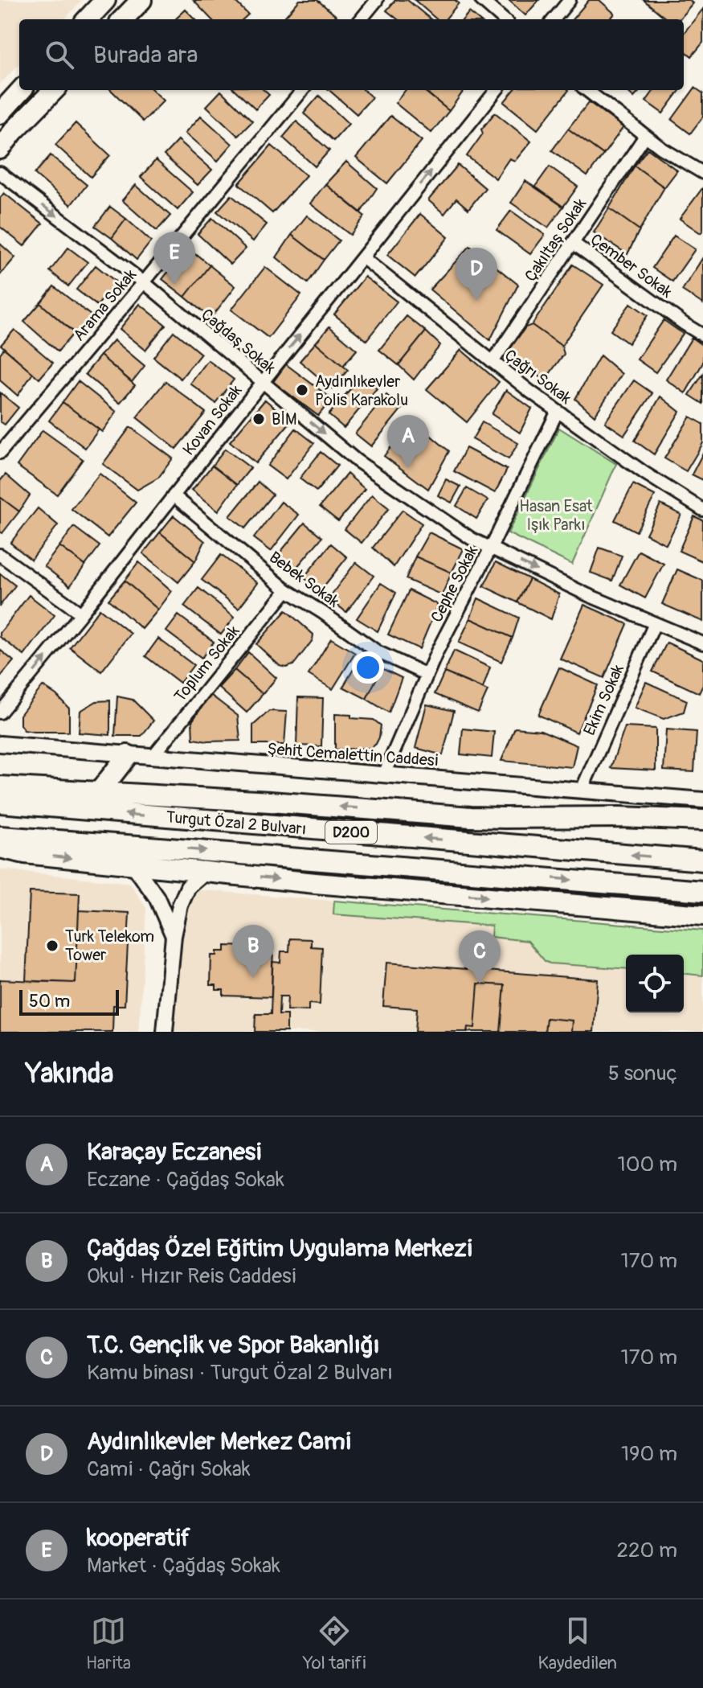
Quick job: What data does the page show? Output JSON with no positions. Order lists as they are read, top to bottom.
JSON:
{
  "streets": {
    "highway": ["Turgut Özal 2 Bulvarı", "D200"],
    "street": [
      "Çakıltaş Sokak",
      "Çember Sokak",
      "Arama Sokak",
      "Çağdaş Sokak",
      "Çağrı Sokak",
      "Kovan Sokak",
      "Bebek Sokak",
      "Cephe Sokak",
      "Toplum Sokak",
      "Ekim Sokak",
      "Şehit Cemalettin Caddesi"
    ]
  },
  "crossings": [
    ["Çakıltaş Sokak", "Çember Sokak"],
    ["Çakıltaş Sokak", "Çağrı Sokak"],
    ["Arama Sokak", "Çağdaş Sokak"],
    ["Çağdaş Sokak", "Kovan Sokak"],
    ["Çağdaş Sokak", "Cephe Sokak"],
    ["Çağdaş Sokak", "Ekim Sokak"],
    ["Çağrı Sokak", "Kovan Sokak"],
    ["Çağrı Sokak", "Cephe Sokak"],
    ["Kovan Sokak", "Bebek Sokak"],
    ["Bebek Sokak", "Cephe Sokak"],
    ["Bebek Sokak", "Toplum Sokak"],
    ["Cephe Sokak", "Şehit Cemalettin Caddesi"],
    ["Toplum Sokak", "Şehit Cemalettin Caddesi"],
    ["Ekim Sokak", "Şehit Cemalettin Caddesi"]
  ],
  "one_way": ["Çağdaş Sokak", "Kovan Sokak"],
  "parks": ["Hasan Esat Işık Parkı"],
  "places": ["Aydınlıkevler Polis Karakolu", "BİM", "Turk Telekom Tower"],
  "scale_bar": "50 m",
  "page": {
    "search": "Burada ara",
    "pins": [
      "E",
      "D",
      "A",
      "B",
      "C"
    ],
    "scale": "50 m",
    "heading": ["Yakında", "5 sonuç"],
    "list": [
      {
        "mark": "A",
        "name": "Karaçay Eczanesi",
        "note": "Eczane · Çağdaş Sokak",
        "value": "100 m"
      },
      {
        "mark": "B",
        "name": "Çağdaş Özel Eğitim Uygulama Merkezi",
        "note": "Okul · Hızır Reis Caddesi",
        "value": "170 m"
      },
      {
        "mark": "C",
        "name": "T.C. Gençlik ve Spor Bakanlığı",
        "note": "Kamu binası · Turgut Özal 2 Bulvarı",
        "value": "170 m"
      },
      {
        "mark": "D",
        "name": "Aydınlıkevler Merkez Cami",
        "note": "Cami · Çağrı Sokak",
        "value": "190 m"
      },
      {
        "mark": "E",
        "name": "kooperatif",
        "note": "Market · Çağdaş Sokak",
        "value": "220 m"
      }
    ],
    "nav": ["Harita", "Yol tarifi", "Kaydedilen"]
  }
}
